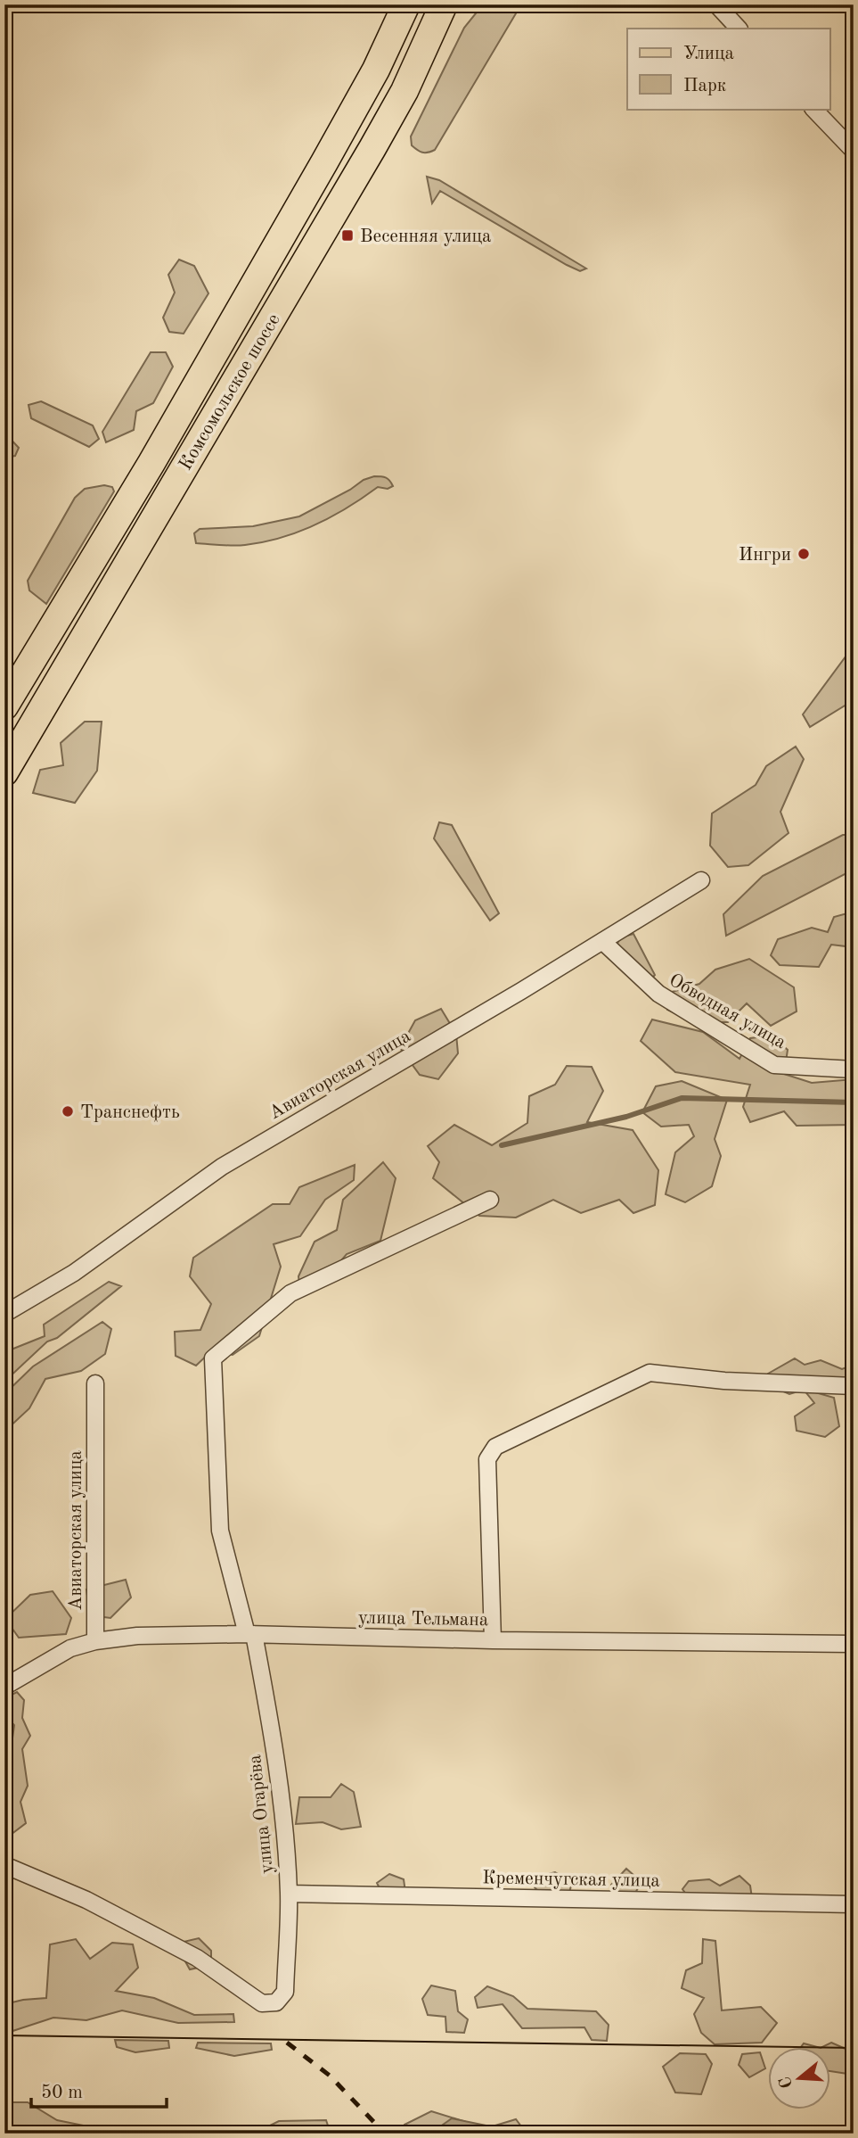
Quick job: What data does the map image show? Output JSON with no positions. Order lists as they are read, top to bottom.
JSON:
{
  "streets": {
    "main road": ["Комсомольское шоссе"],
    "street": [
      "Обводная улица",
      "Авиаторская улица",
      "улица Тельмана",
      "улица Огарёва",
      "Кременчугская улица"
    ]
  },
  "crossings": [
    ["Обводная улица", "Авиаторская улица"],
    ["Авиаторская улица", "улица Тельмана"],
    ["улица Тельмана", "улица Огарёва"],
    ["улица Огарёва", "Кременчугская улица"]
  ],
  "places": {
    "transit": ["Весенняя улица"],
    "other": ["Ингри", "Транснефть"]
  },
  "legend": ["Улица", "Парк"],
  "scale_bar": "50 m",
  "north": "left"
}
